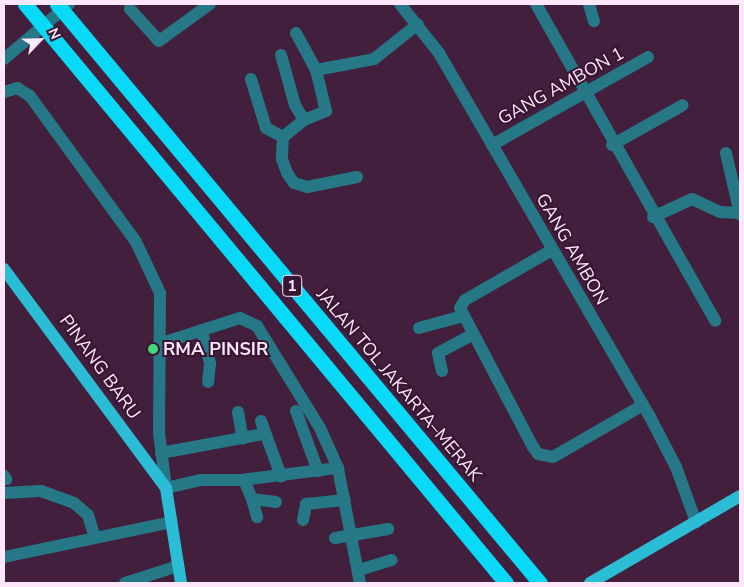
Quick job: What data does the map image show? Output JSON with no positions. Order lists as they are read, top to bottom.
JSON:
{
  "streets": {
    "highway": ["1", "JALAN TOL JAKARTA–MERAK"],
    "main road": ["PINANG BARU"],
    "street": ["GANG AMBON 1", "GANG AMBON"]
  },
  "crossings": [
    ["GANG AMBON 1", "GANG AMBON"]
  ],
  "places": ["RMA PINSIR"],
  "north": "top right"
}
